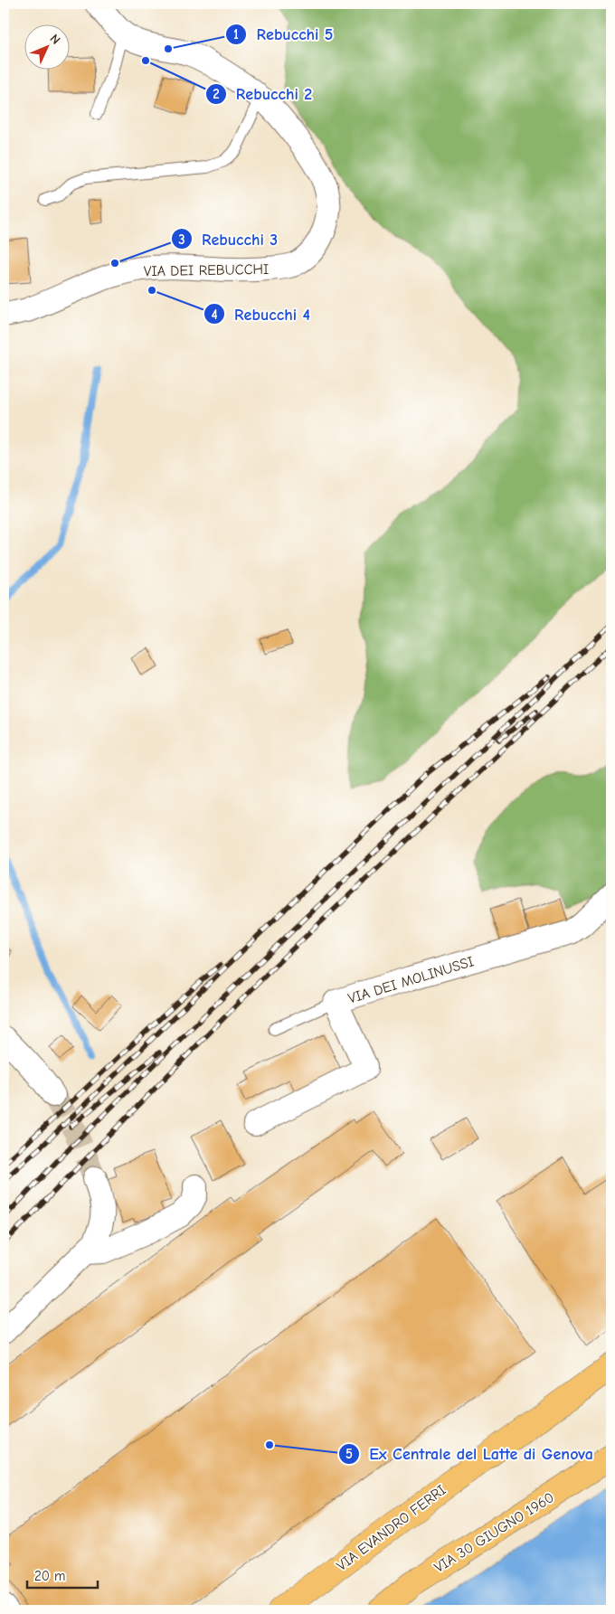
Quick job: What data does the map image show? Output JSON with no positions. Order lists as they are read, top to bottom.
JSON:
{
  "streets": {
    "main road": ["VIA EVANDRO FERRI", "VIA 30 GIUGNO 1960"],
    "street": ["VIA DEI REBUCCHI", "VIA DEI MOLINUSSI"]
  },
  "places": [
    "Rebucchi 5",
    "Rebucchi 2",
    "Rebucchi 3",
    "Rebucchi 4",
    "Ex Centrale del Latte di Genova"
  ],
  "scale_bar": "20 m",
  "north": "top right"
}
